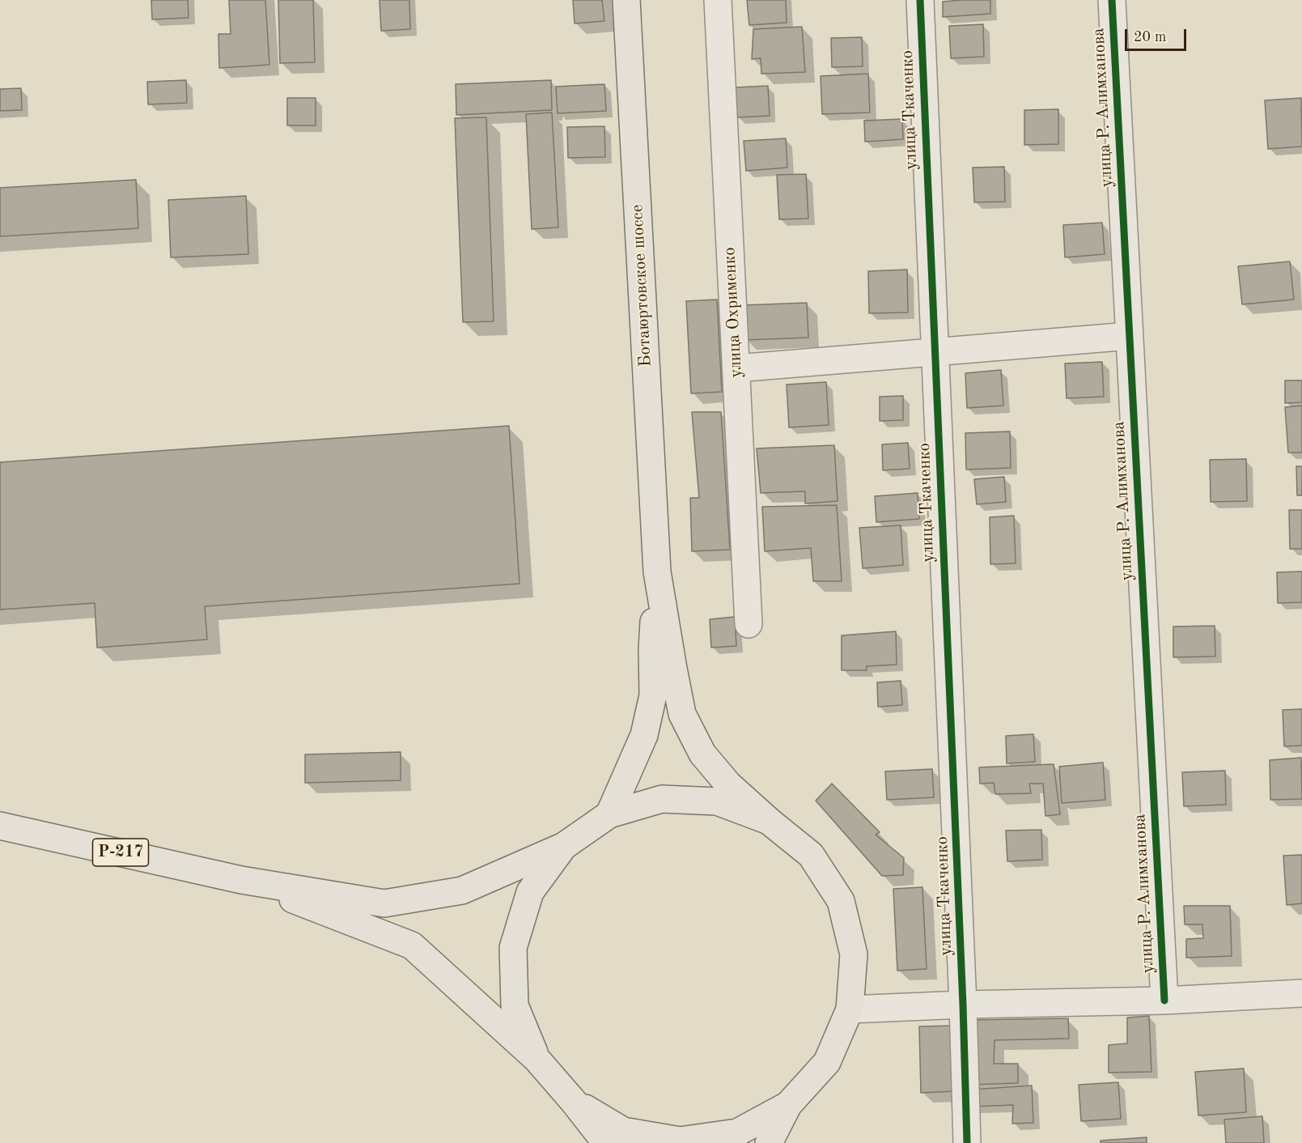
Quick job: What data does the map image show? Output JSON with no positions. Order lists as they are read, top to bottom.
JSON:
{
  "streets": {
    "main road": ["Ботаюртовское шоссе", "Р-217"],
    "street": ["улица Р. Алимханова", "улица Ткаченко", "улица Охрименко"]
  },
  "scale_bar": "20 m"
}
